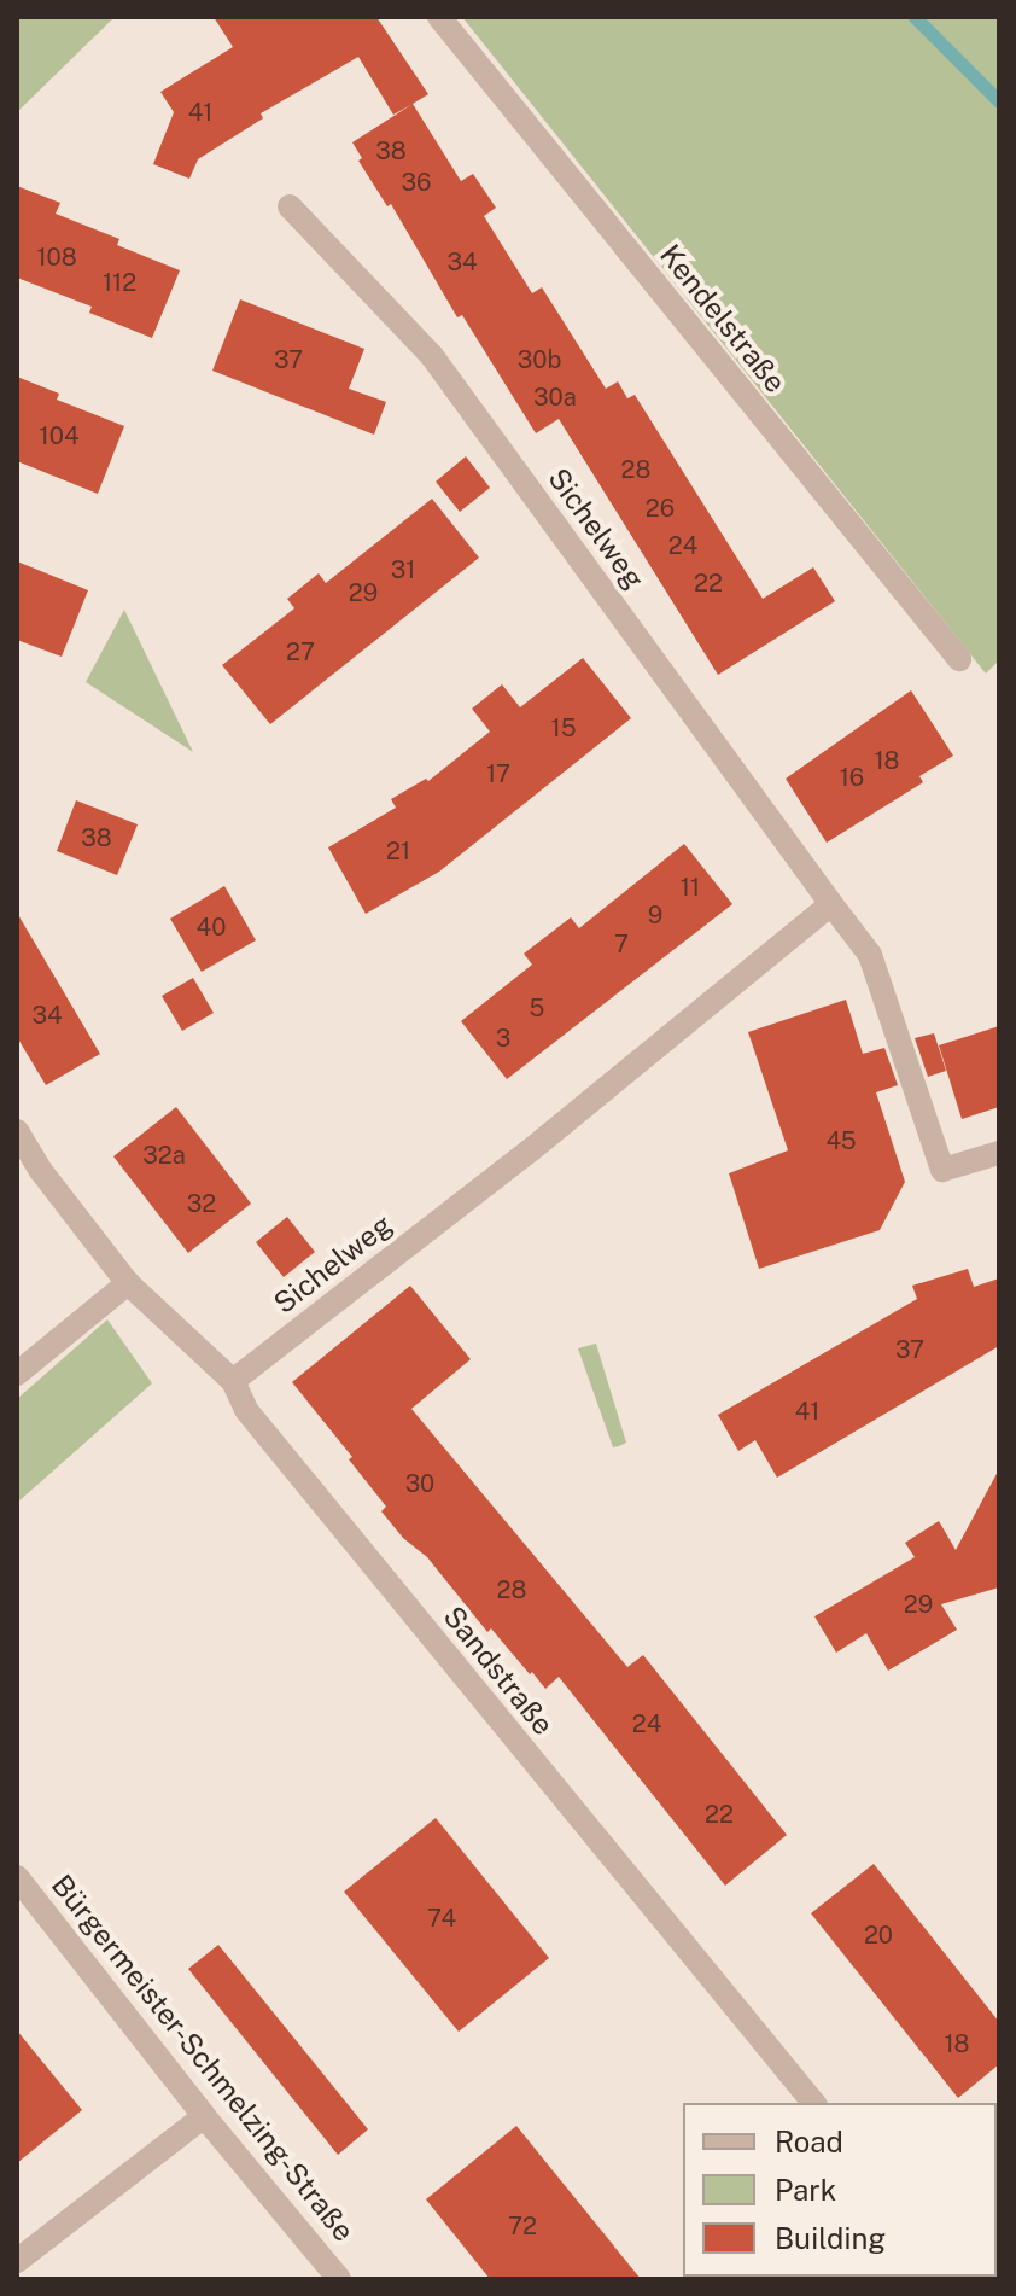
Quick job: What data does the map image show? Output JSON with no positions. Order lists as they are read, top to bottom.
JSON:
{
  "streets": {
    "street": [
      "Kendelstraße",
      "Sichelweg",
      "Sandstraße",
      "Bürgermeister-Schmelzing-Straße"
    ]
  },
  "crossings": [
    ["Sichelweg", "Sandstraße"]
  ],
  "house_numbers": [
    "41",
    "38",
    "36",
    "108",
    "34",
    "112",
    "37",
    "30b",
    "30a",
    "104",
    "28",
    "26",
    "24",
    "31",
    "22",
    "29",
    "27",
    "15",
    "18",
    "17",
    "16",
    "38",
    "21",
    "11",
    "9",
    "40",
    "7",
    "5",
    "34",
    "3",
    "45",
    "32a",
    "32",
    "37",
    "41",
    "30",
    "28",
    "29",
    "24",
    "22",
    "74",
    "20",
    "18",
    "72"
  ],
  "legend": ["Road", "Park", "Building"]
}
